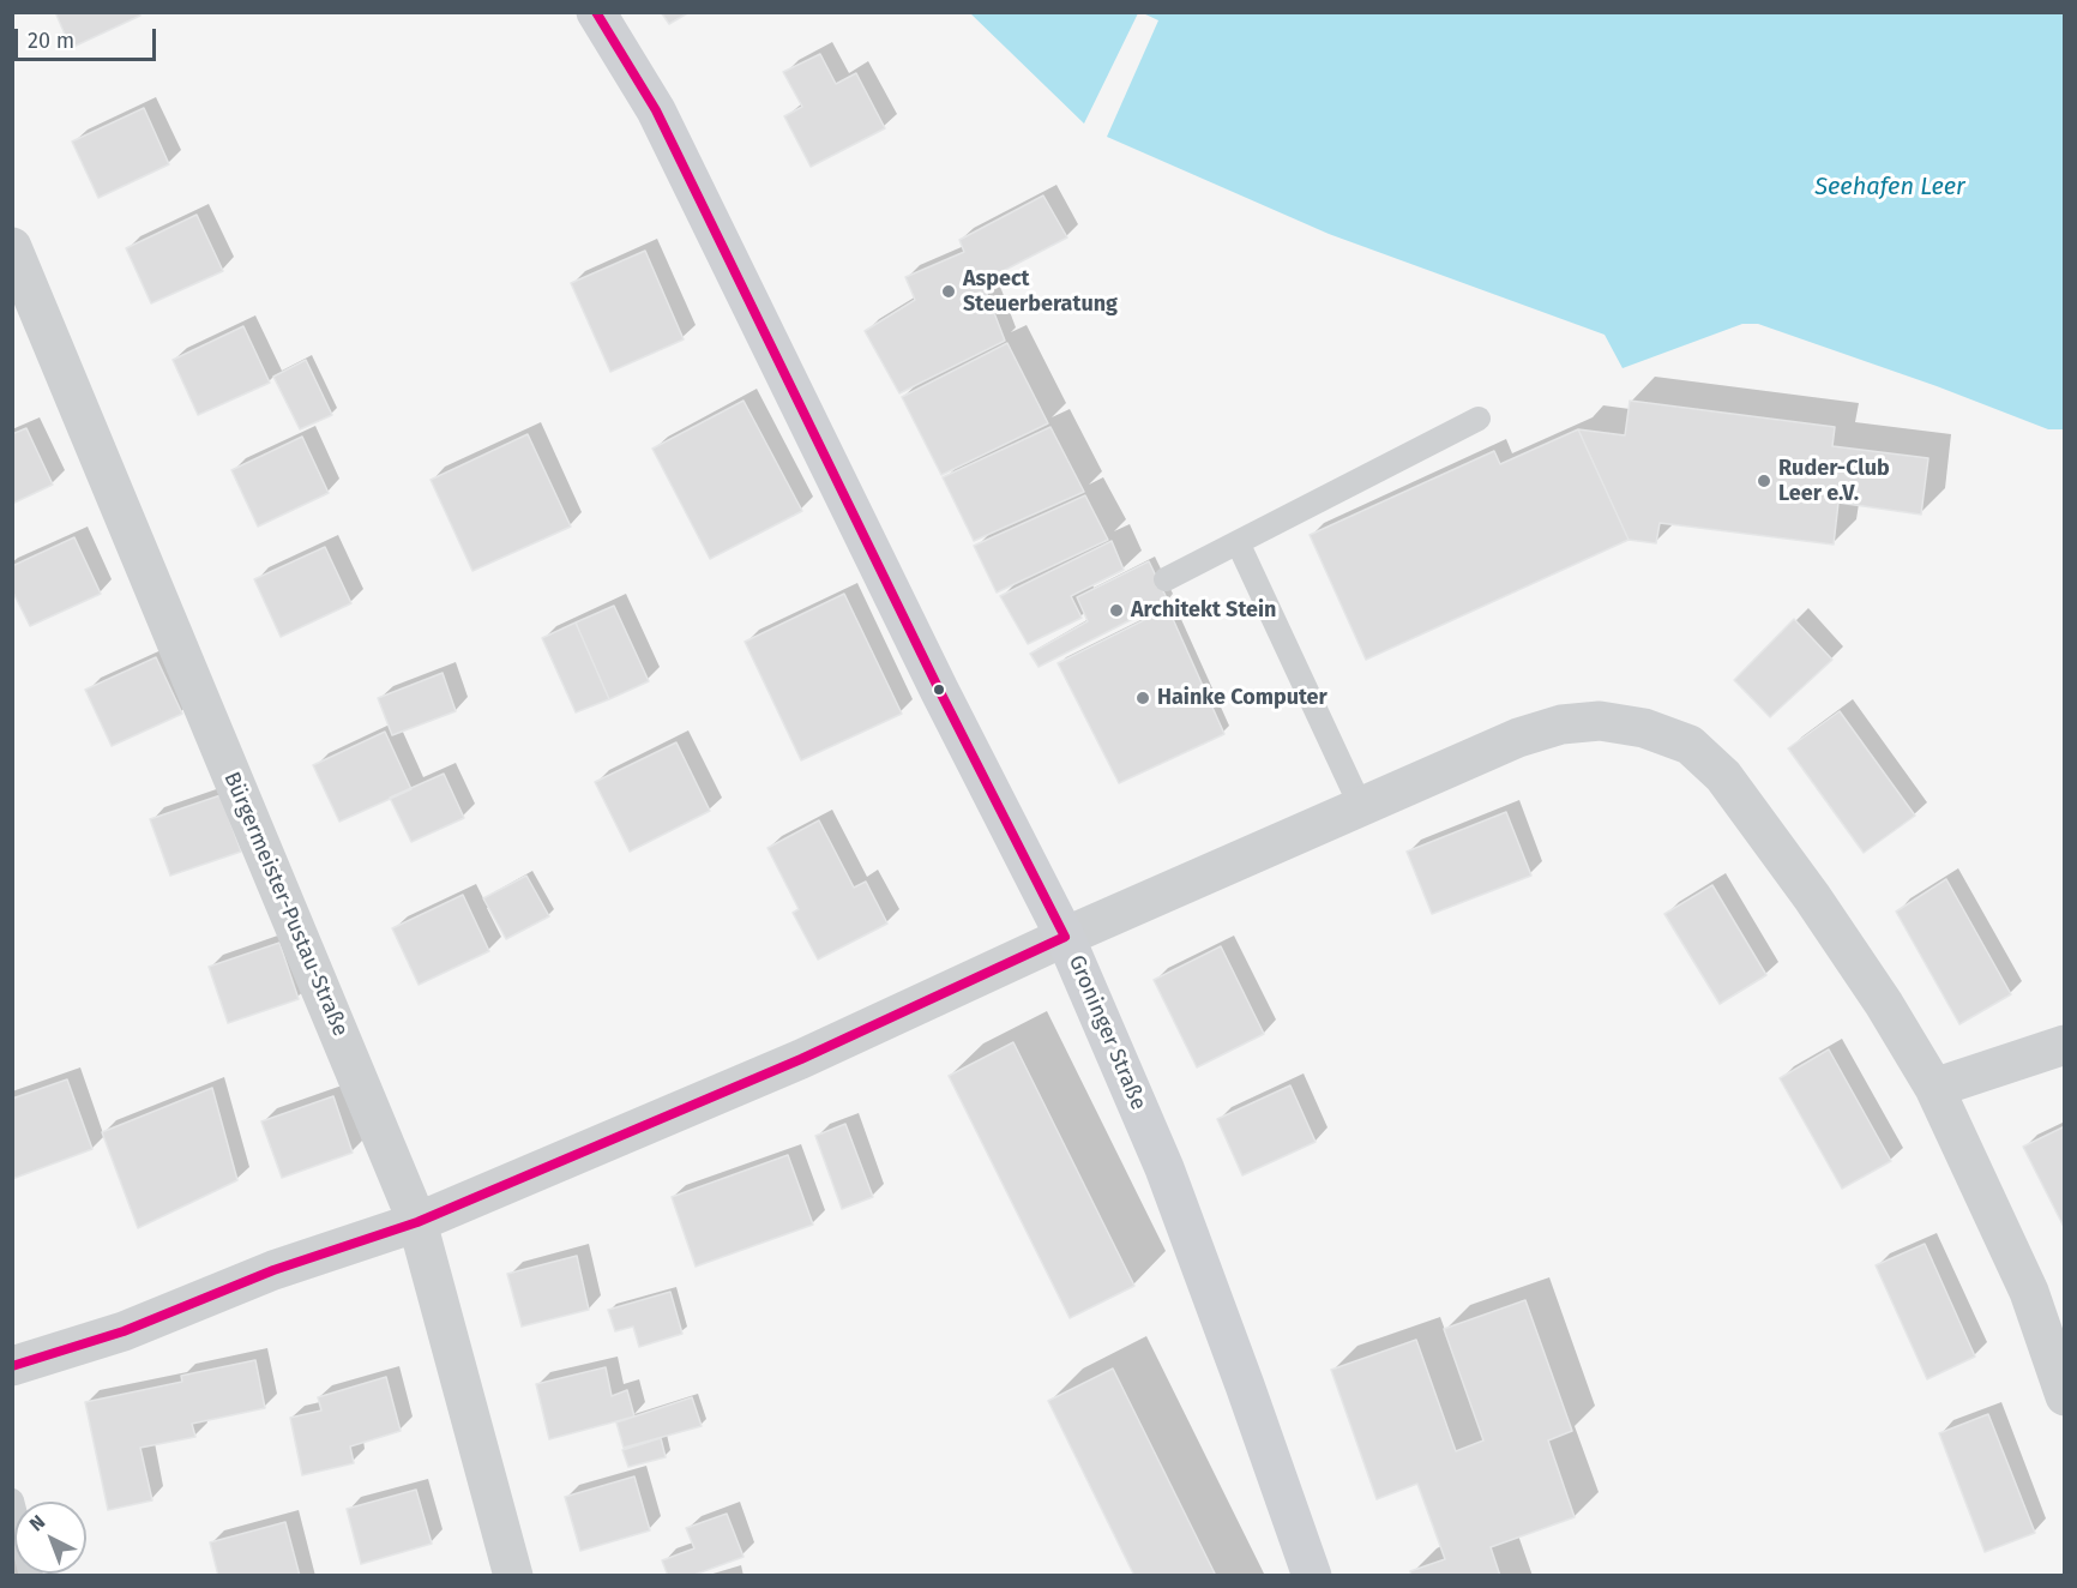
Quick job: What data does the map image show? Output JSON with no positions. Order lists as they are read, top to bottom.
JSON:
{
  "streets": {
    "street": ["Bürgermeister-Pustau-Straße", "Groninger Straße"]
  },
  "water": ["Seehafen Leer"],
  "places": [
    "Aspect Steuerberatung",
    "Ruder-Club Leer e.V.",
    "Architekt Stein",
    "Hainke Computer"
  ],
  "scale_bar": "20 m",
  "north": "top left"
}
